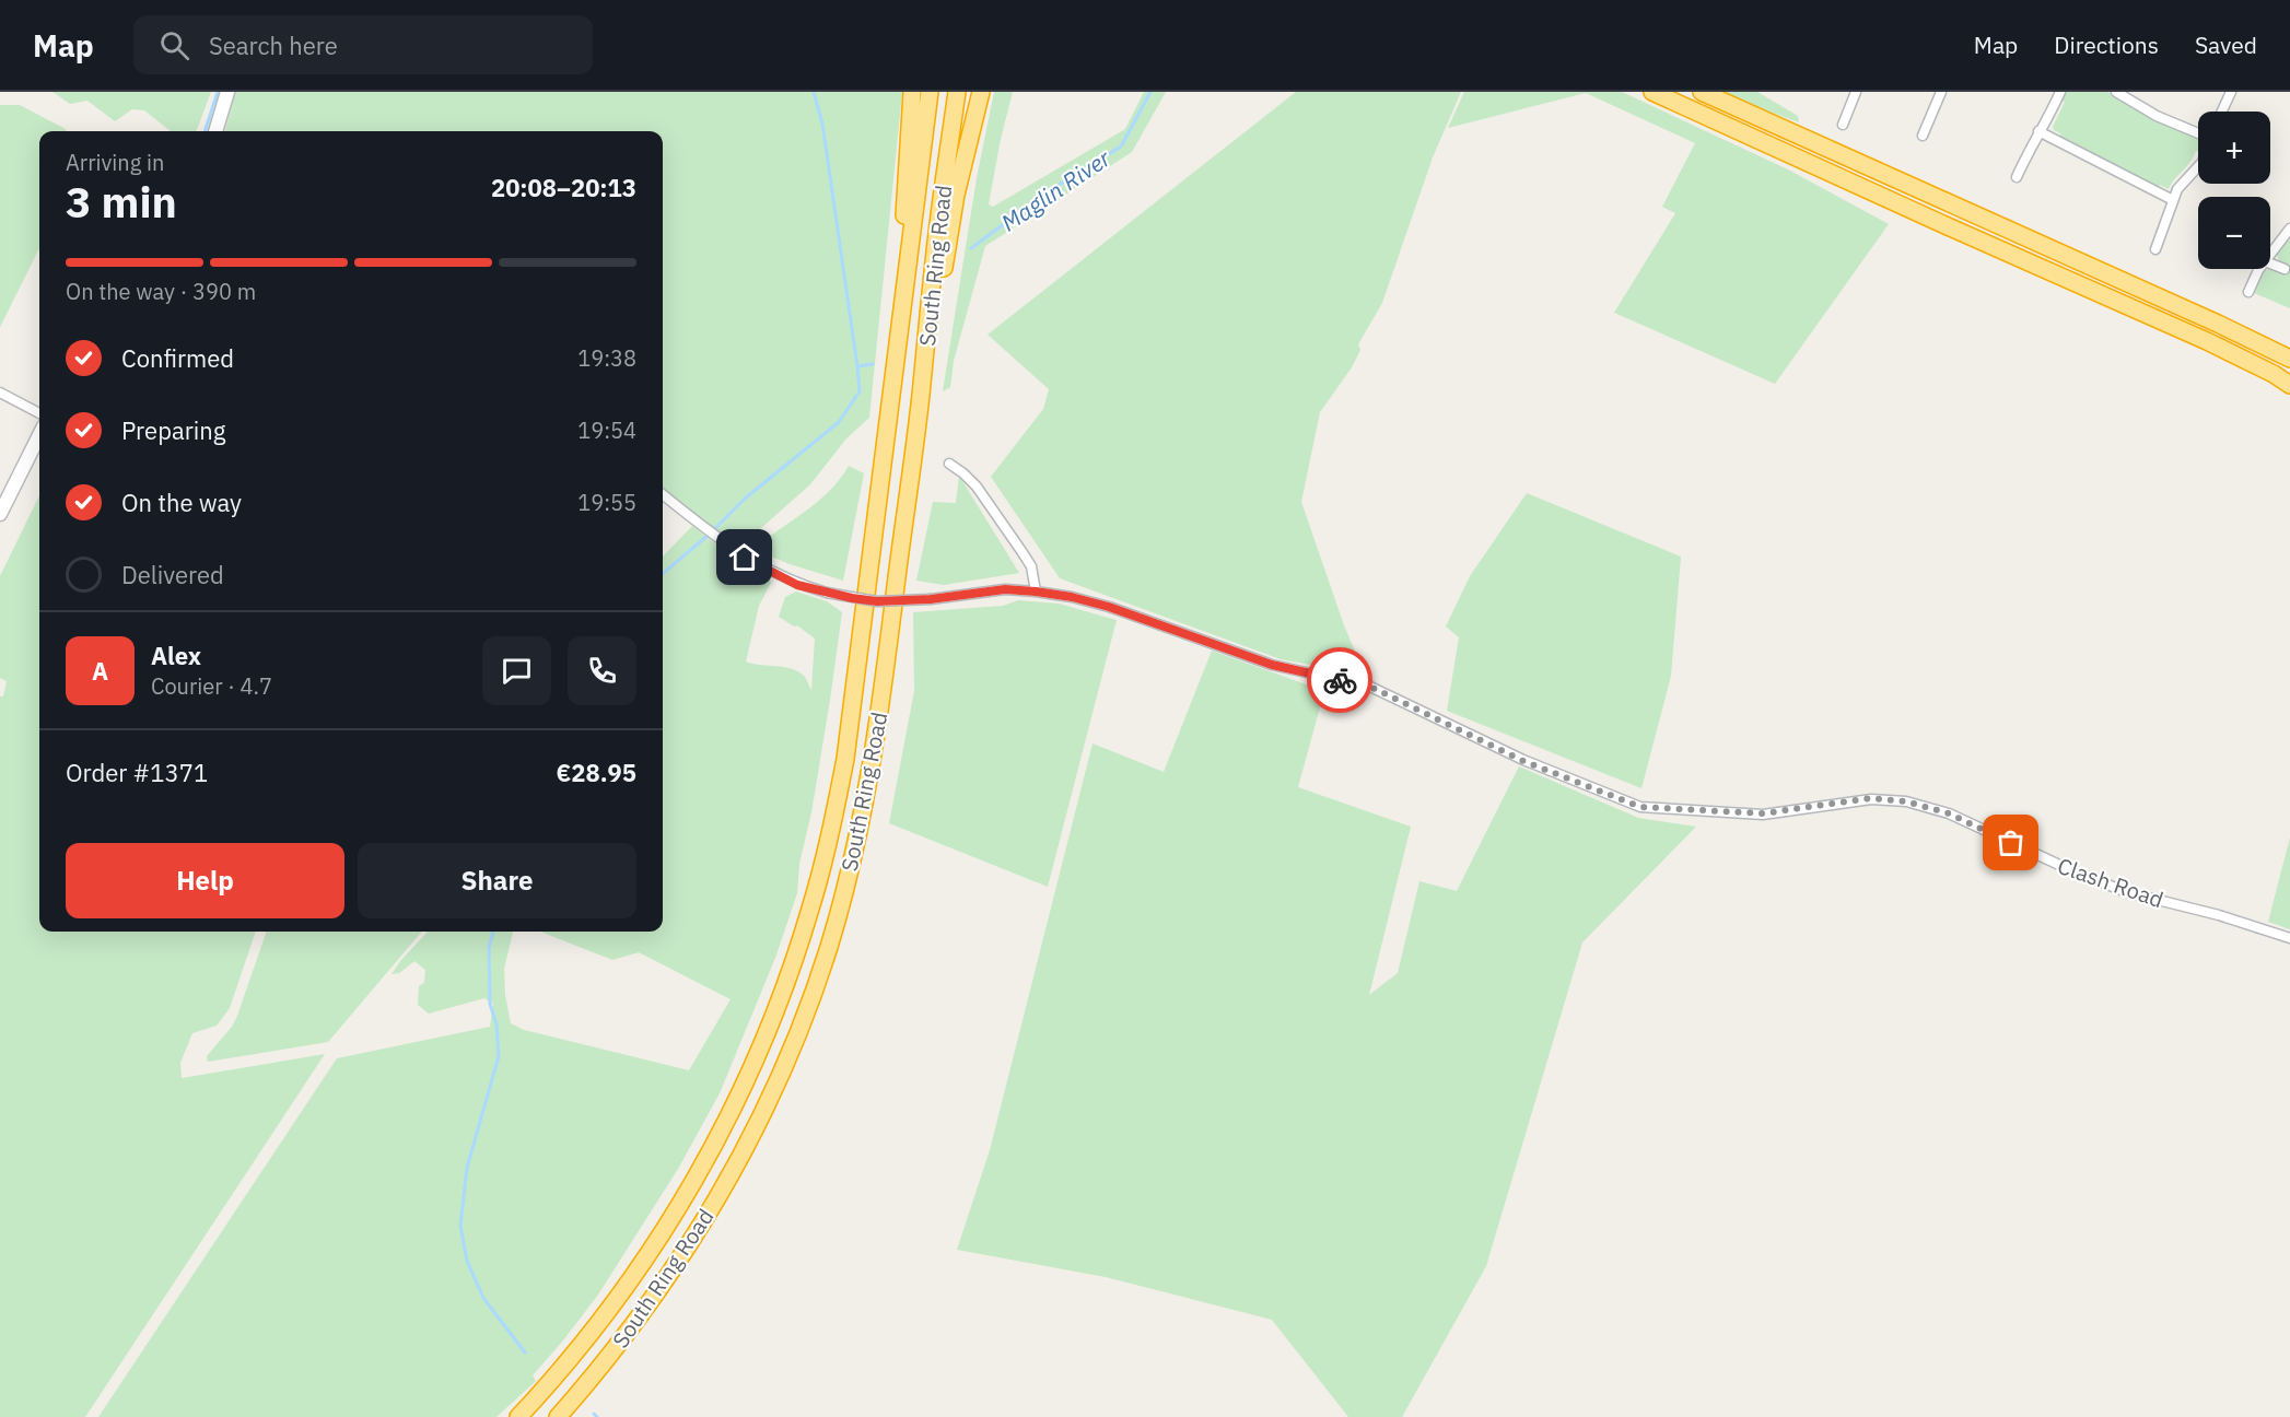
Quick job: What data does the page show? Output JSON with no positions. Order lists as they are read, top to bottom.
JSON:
{
  "streets": {
    "highway": ["South Ring Road"],
    "street": ["Clash Road"]
  },
  "water": ["Maglin River"],
  "page": {
    "header": "Map",
    "search": "Search here",
    "nav": ["Map", "Directions", "Saved"],
    "map_buttons": ["+", "−"],
    "heading": ["3 min", "Arriving in", "20:08–20:13"],
    "panel": [
      "Alex",
      "Courier · 4.7",
      "Order #1371",
      "€28.95"
    ],
    "bar": "On the way · 390 m",
    "list": [
      ["Confirmed", "19:38"],
      ["Preparing", "19:54"],
      ["On the way", "19:55"],
      "Delivered"
    ],
    "round": "A",
    "buttons": ["Help", "Share"]
  }
}
